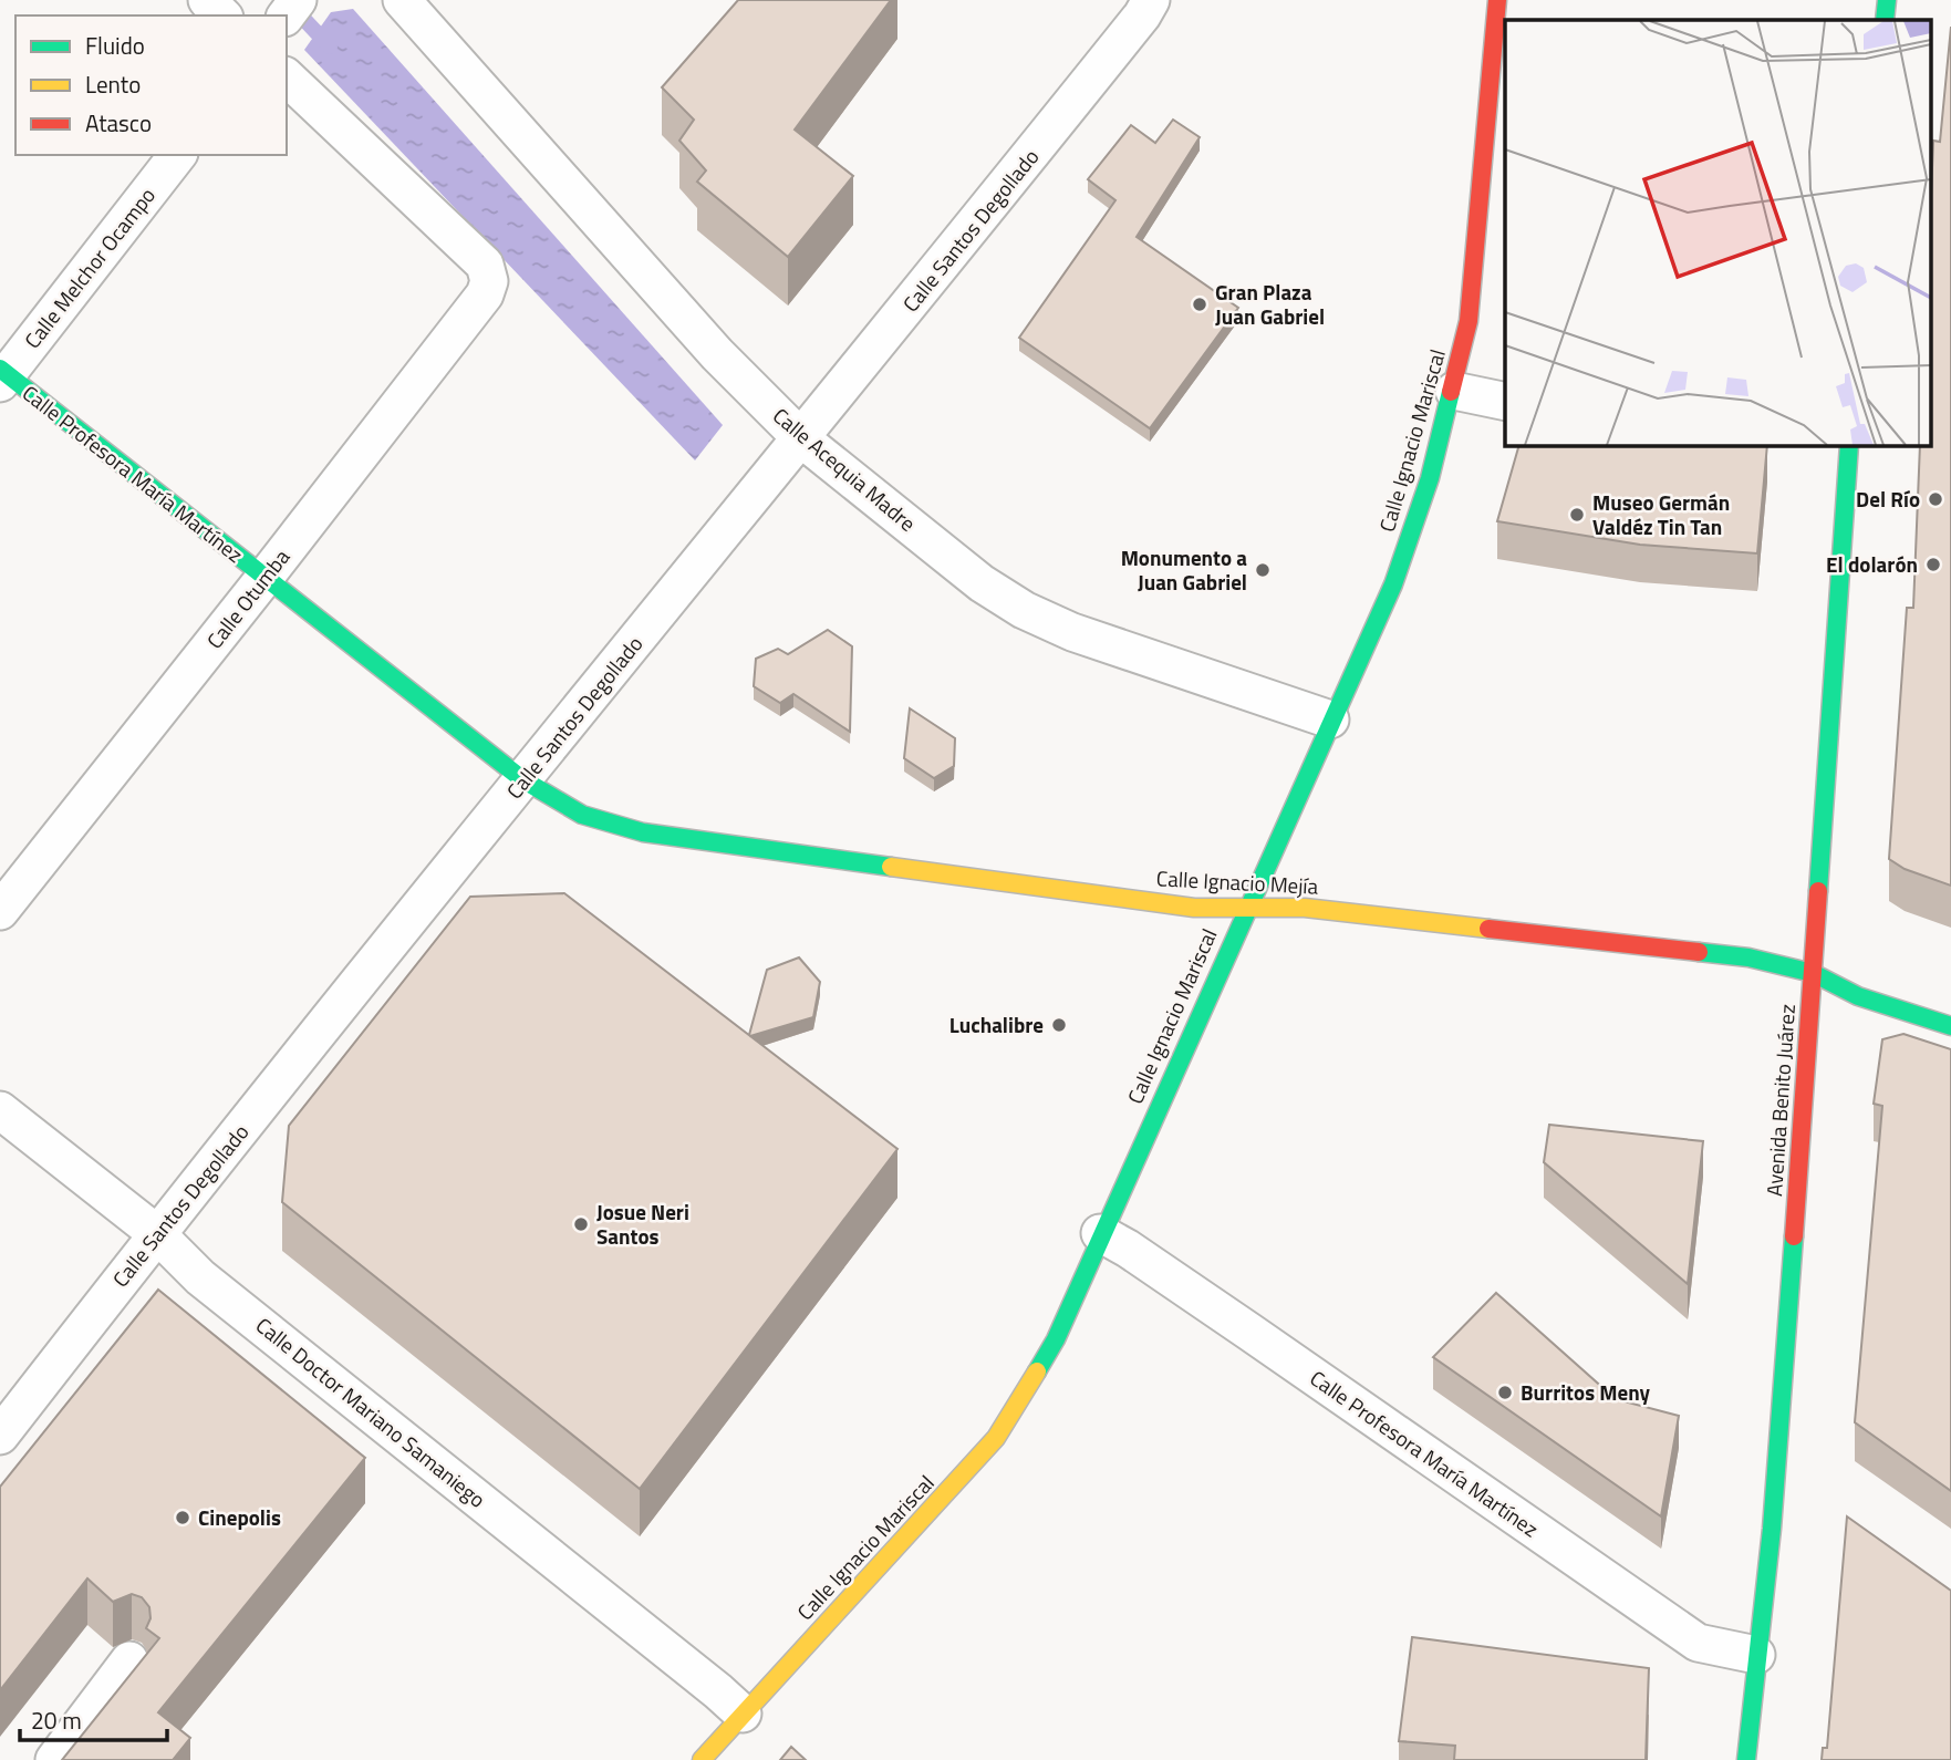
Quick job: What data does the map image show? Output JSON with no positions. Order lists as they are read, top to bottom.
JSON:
{
  "streets": {
    "street": [
      "Calle Santos Degollado",
      "Calle Melchor Ocampo",
      "Calle Ignacio Mariscal",
      "Calle Acequia Madre",
      "Calle Profesora María Martínez",
      "Calle Otumba",
      "Calle Ignacio Mejía",
      "Avenida Benito Juárez",
      "Calle Doctor Mariano Samaniego"
    ]
  },
  "crossings": [
    ["Calle Santos Degollado", "Calle Acequia Madre"],
    ["Calle Santos Degollado", "Calle Profesora María Martínez"],
    ["Calle Santos Degollado", "Calle Ignacio Mejía"],
    ["Calle Santos Degollado", "Calle Doctor Mariano Samaniego"],
    ["Calle Melchor Ocampo", "Calle Profesora María Martínez"],
    ["Calle Ignacio Mariscal", "Calle Acequia Madre"],
    ["Calle Ignacio Mariscal", "Calle Profesora María Martínez"],
    ["Calle Ignacio Mariscal", "Calle Ignacio Mejía"],
    ["Calle Ignacio Mariscal", "Calle Doctor Mariano Samaniego"],
    ["Calle Profesora María Martínez", "Calle Otumba"],
    ["Calle Profesora María Martínez", "Calle Ignacio Mejía"],
    ["Calle Profesora María Martínez", "Avenida Benito Juárez"],
    ["Calle Ignacio Mejía", "Avenida Benito Juárez"]
  ],
  "places": [
    "Gran Plaza Juan Gabriel",
    "Del Río",
    "Museo Germán Valdéz Tin Tan",
    "El dolarón",
    "Monumento a Juan Gabriel",
    "Luchalibre",
    "Josue Neri Santos",
    "Burritos Meny",
    "Cinepolis"
  ],
  "legend": ["Fluido", "Lento", "Atasco"],
  "scale_bar": "20 m"
}
